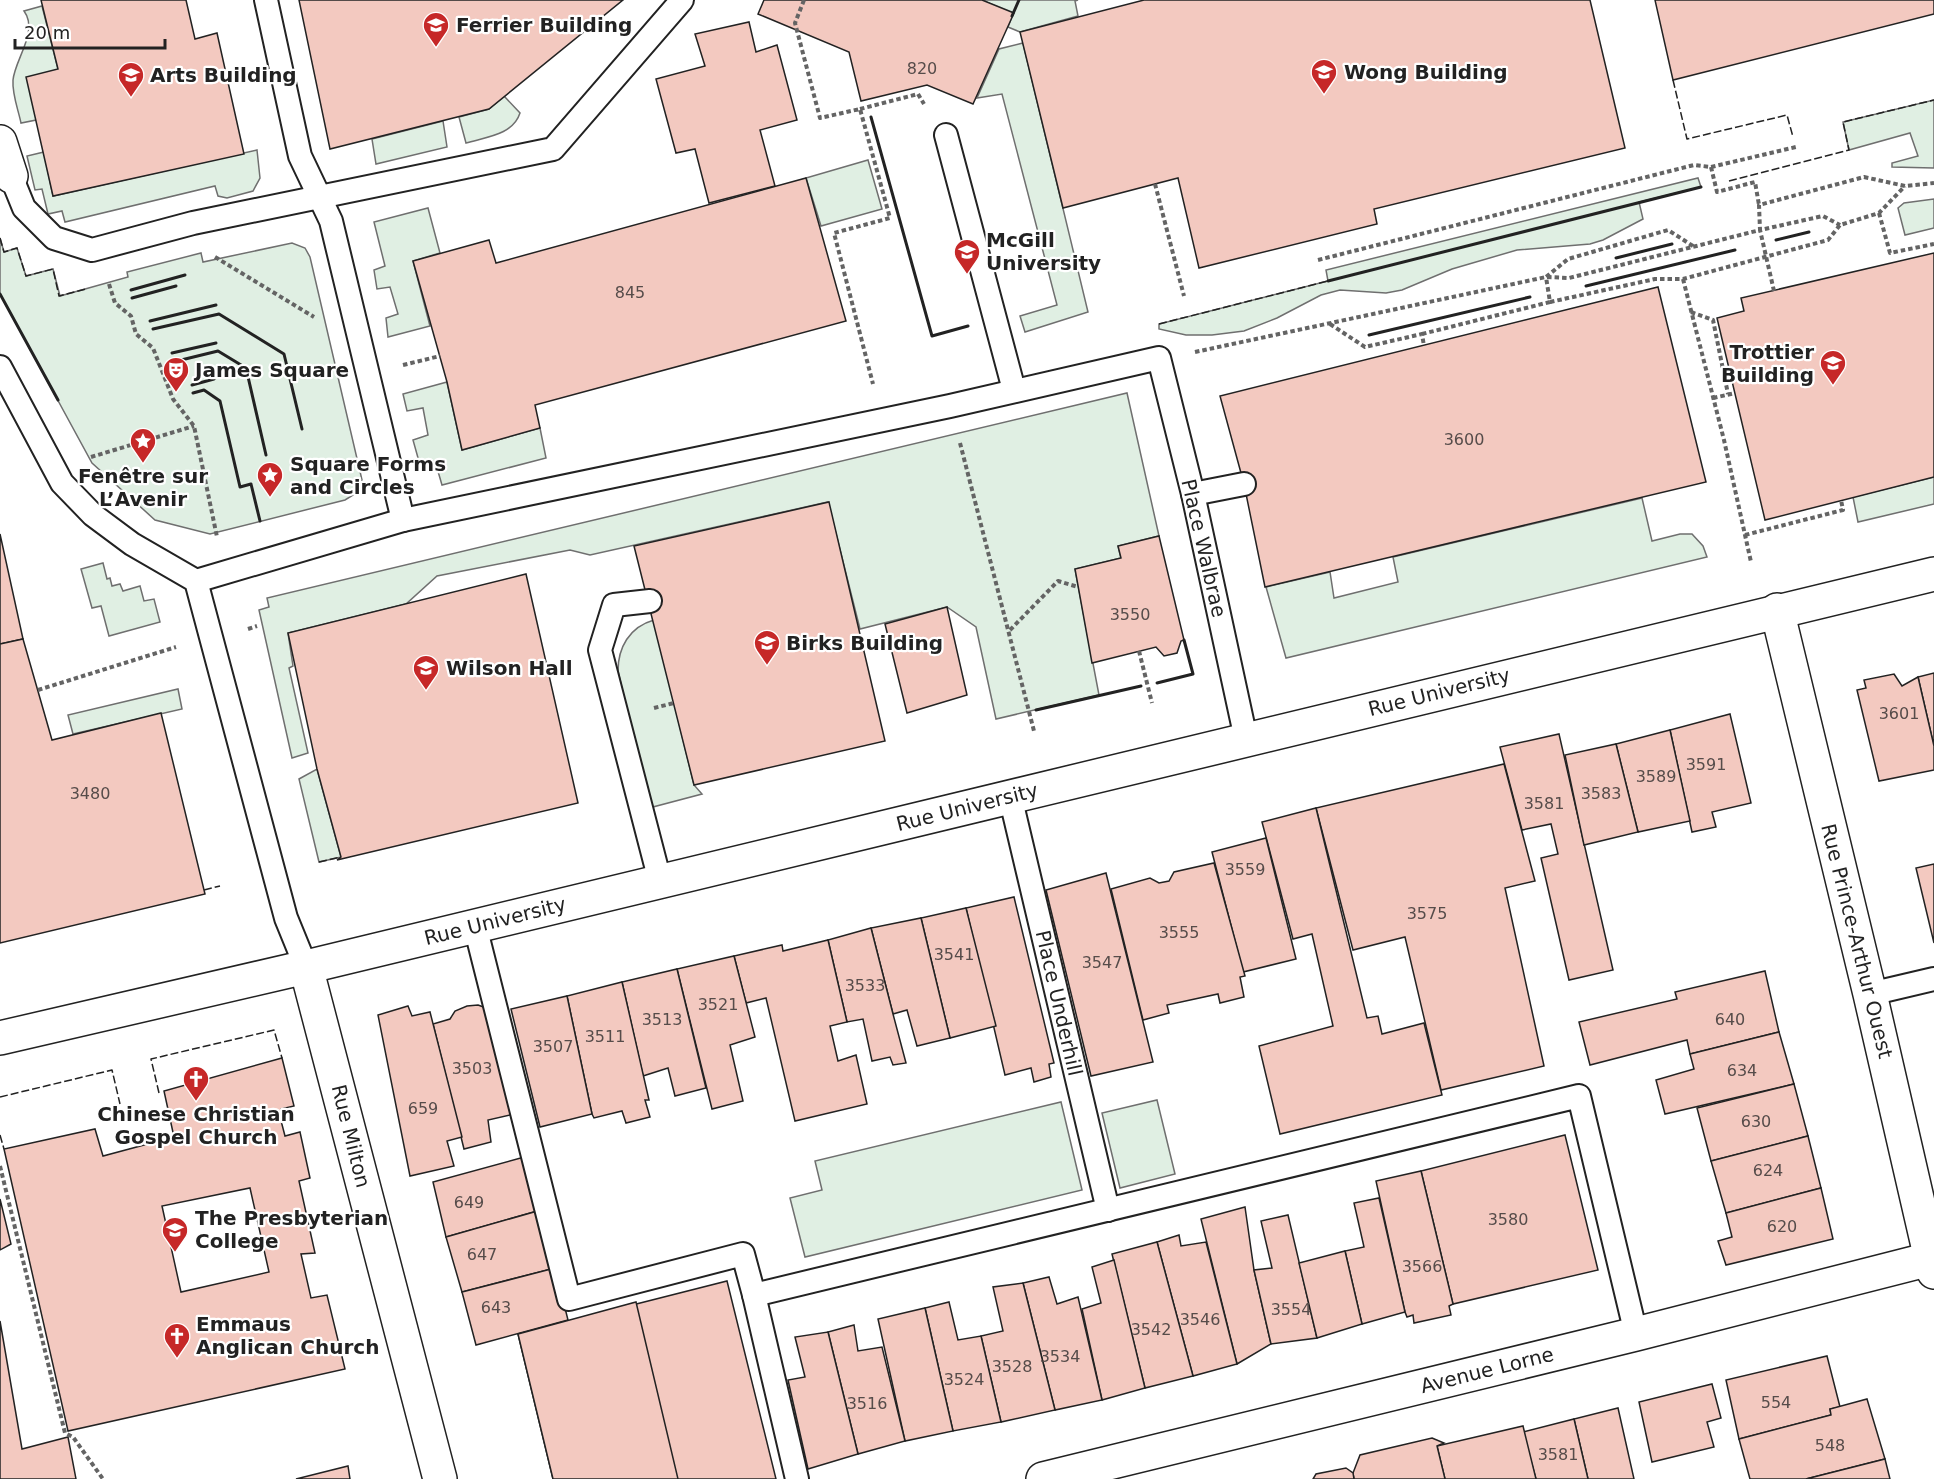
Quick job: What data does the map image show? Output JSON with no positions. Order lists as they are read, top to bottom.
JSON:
{
  "streets": {
    "street": [
      "Rue University",
      "Rue Prince-Arthur Ouest",
      "Rue Milton",
      "Avenue Lorne"
    ],
    "lane": ["Place Walbrae", "Place Underhill"]
  },
  "crossings": [
    ["Place Walbrae", "Rue University"],
    ["Rue University", "Rue Prince-Arthur Ouest"],
    ["Rue University", "Place Underhill"],
    ["Rue University", "Rue Milton"],
    ["Rue Prince-Arthur Ouest", "Avenue Lorne"]
  ],
  "places": {
    "school or university": [
      "Ferrier Building",
      "Wong Building",
      "Arts Building",
      "McGill University",
      "Trottier Building",
      "Birks Building",
      "Wilson Hall",
      "The Presbyterian College"
    ],
    "theatre": ["James Square"],
    "place": ["Fenêtre sur L’Avenir", "Square Forms and Circles"],
    "church": ["Chinese Christian Gospel Church", "Emmaus Anglican Church"]
  },
  "house_numbers": [
    "820",
    "845",
    "3600",
    "3550",
    "3601",
    "3591",
    "3589",
    "3480",
    "3583",
    "3581",
    "3559",
    "3575",
    "3555",
    "3541",
    "3547",
    "3533",
    "3521",
    "3513",
    "640",
    "3511",
    "3507",
    "3503",
    "634",
    "659",
    "630",
    "624",
    "649",
    "3580",
    "620",
    "647",
    "3566",
    "643",
    "3554",
    "3546",
    "3542",
    "3534",
    "3528",
    "3524",
    "554",
    "3516",
    "548",
    "3581"
  ],
  "scale_bar": "20 m"
}
